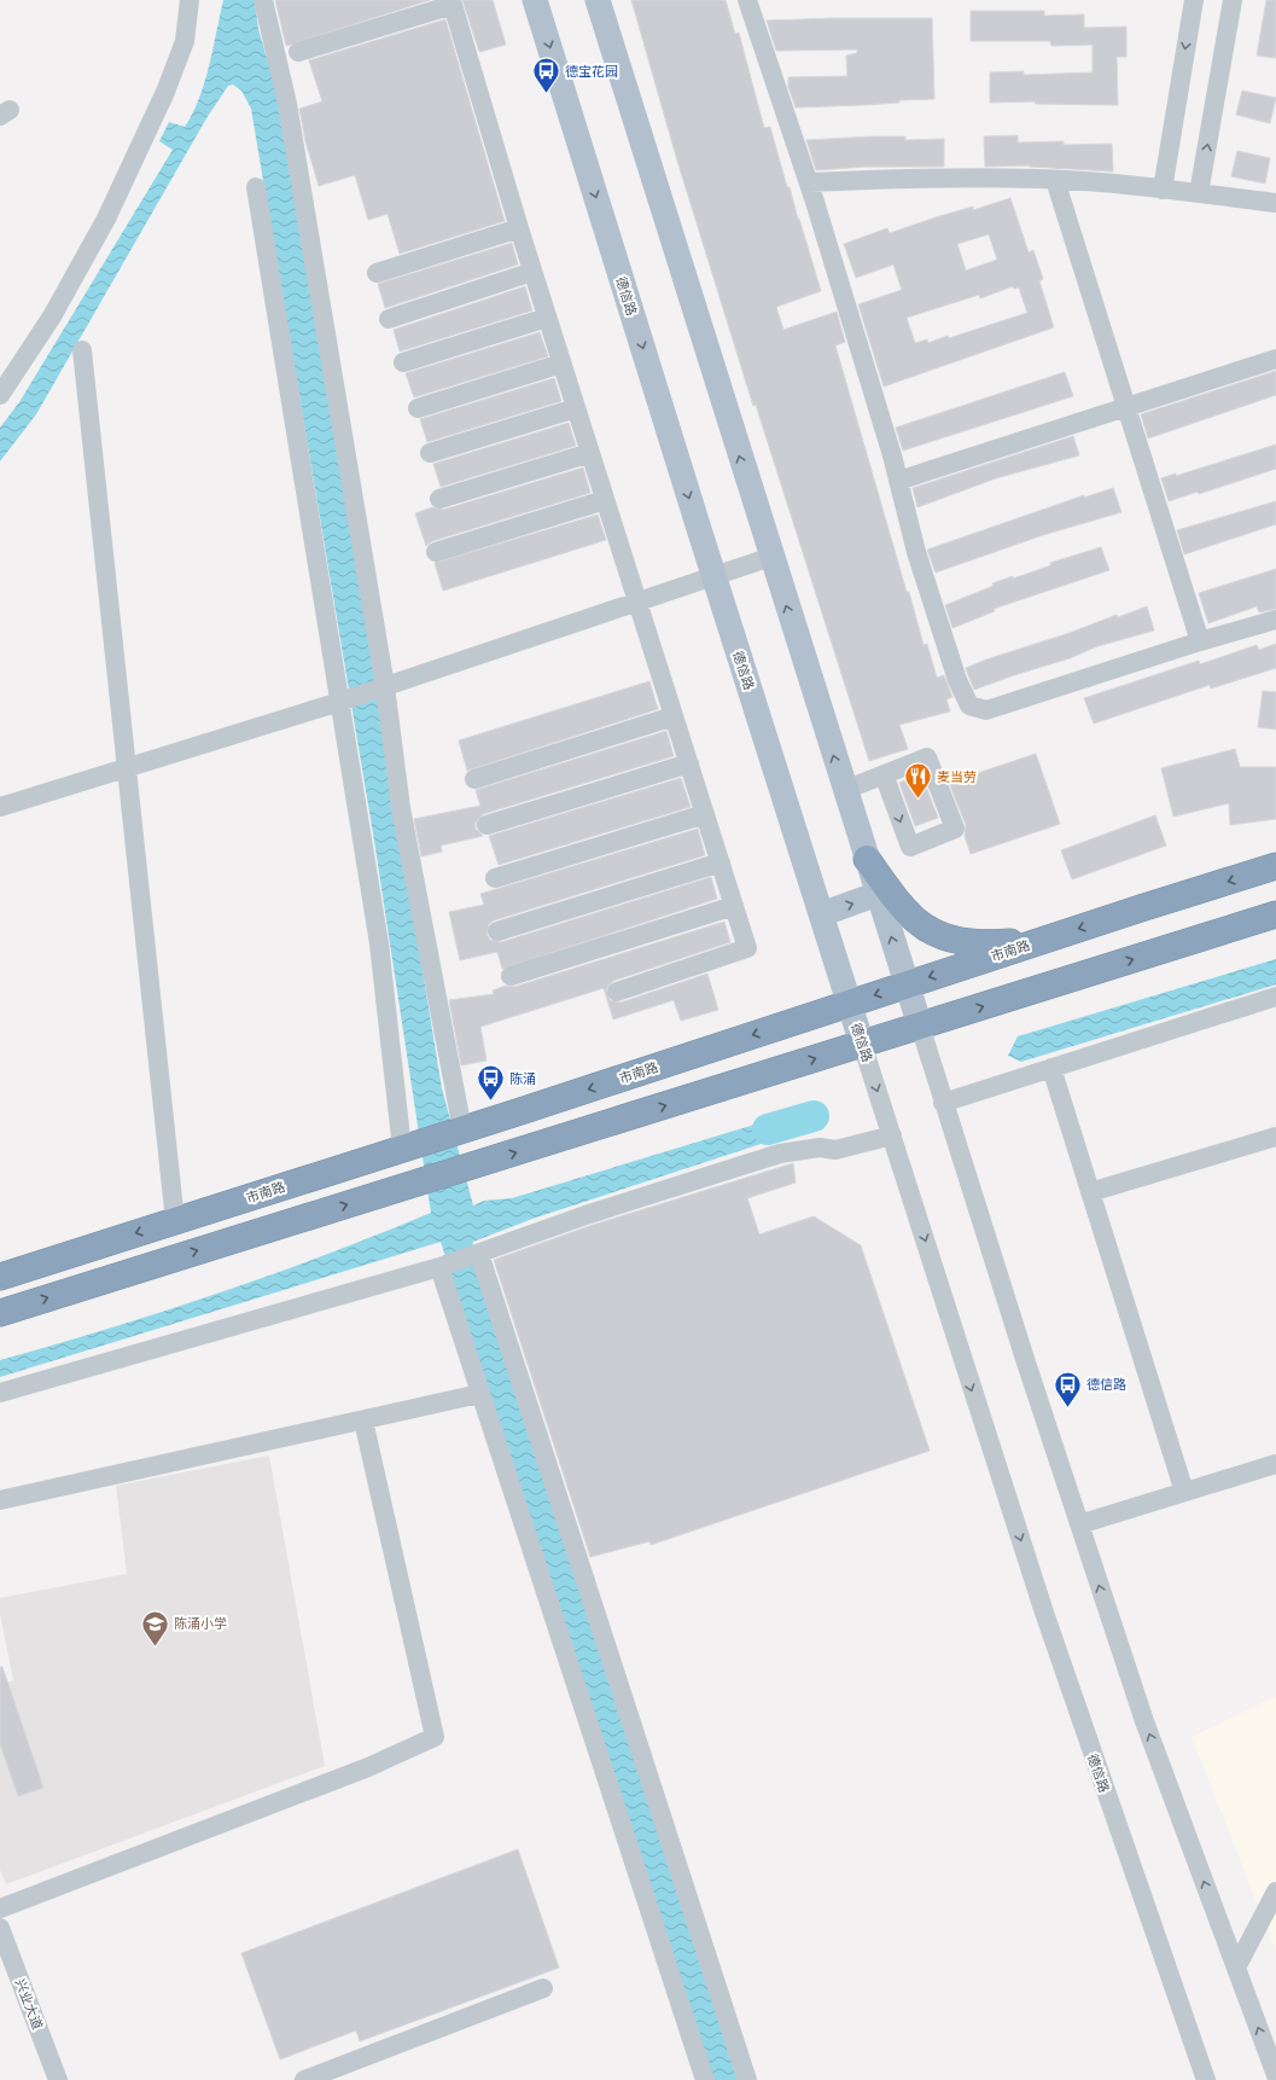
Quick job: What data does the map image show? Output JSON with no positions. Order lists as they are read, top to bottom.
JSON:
{
  "streets": {
    "highway": ["市南路"],
    "main road": ["德信路"],
    "street": ["兴业大道"]
  },
  "crossings": [
    ["德信路", "市南路"]
  ],
  "places": {
    "bus stop": ["德宝花园", "陈涌", "德信路"],
    "restaurant": ["麦当劳"],
    "school or university": ["陈涌小学"]
  }
}
